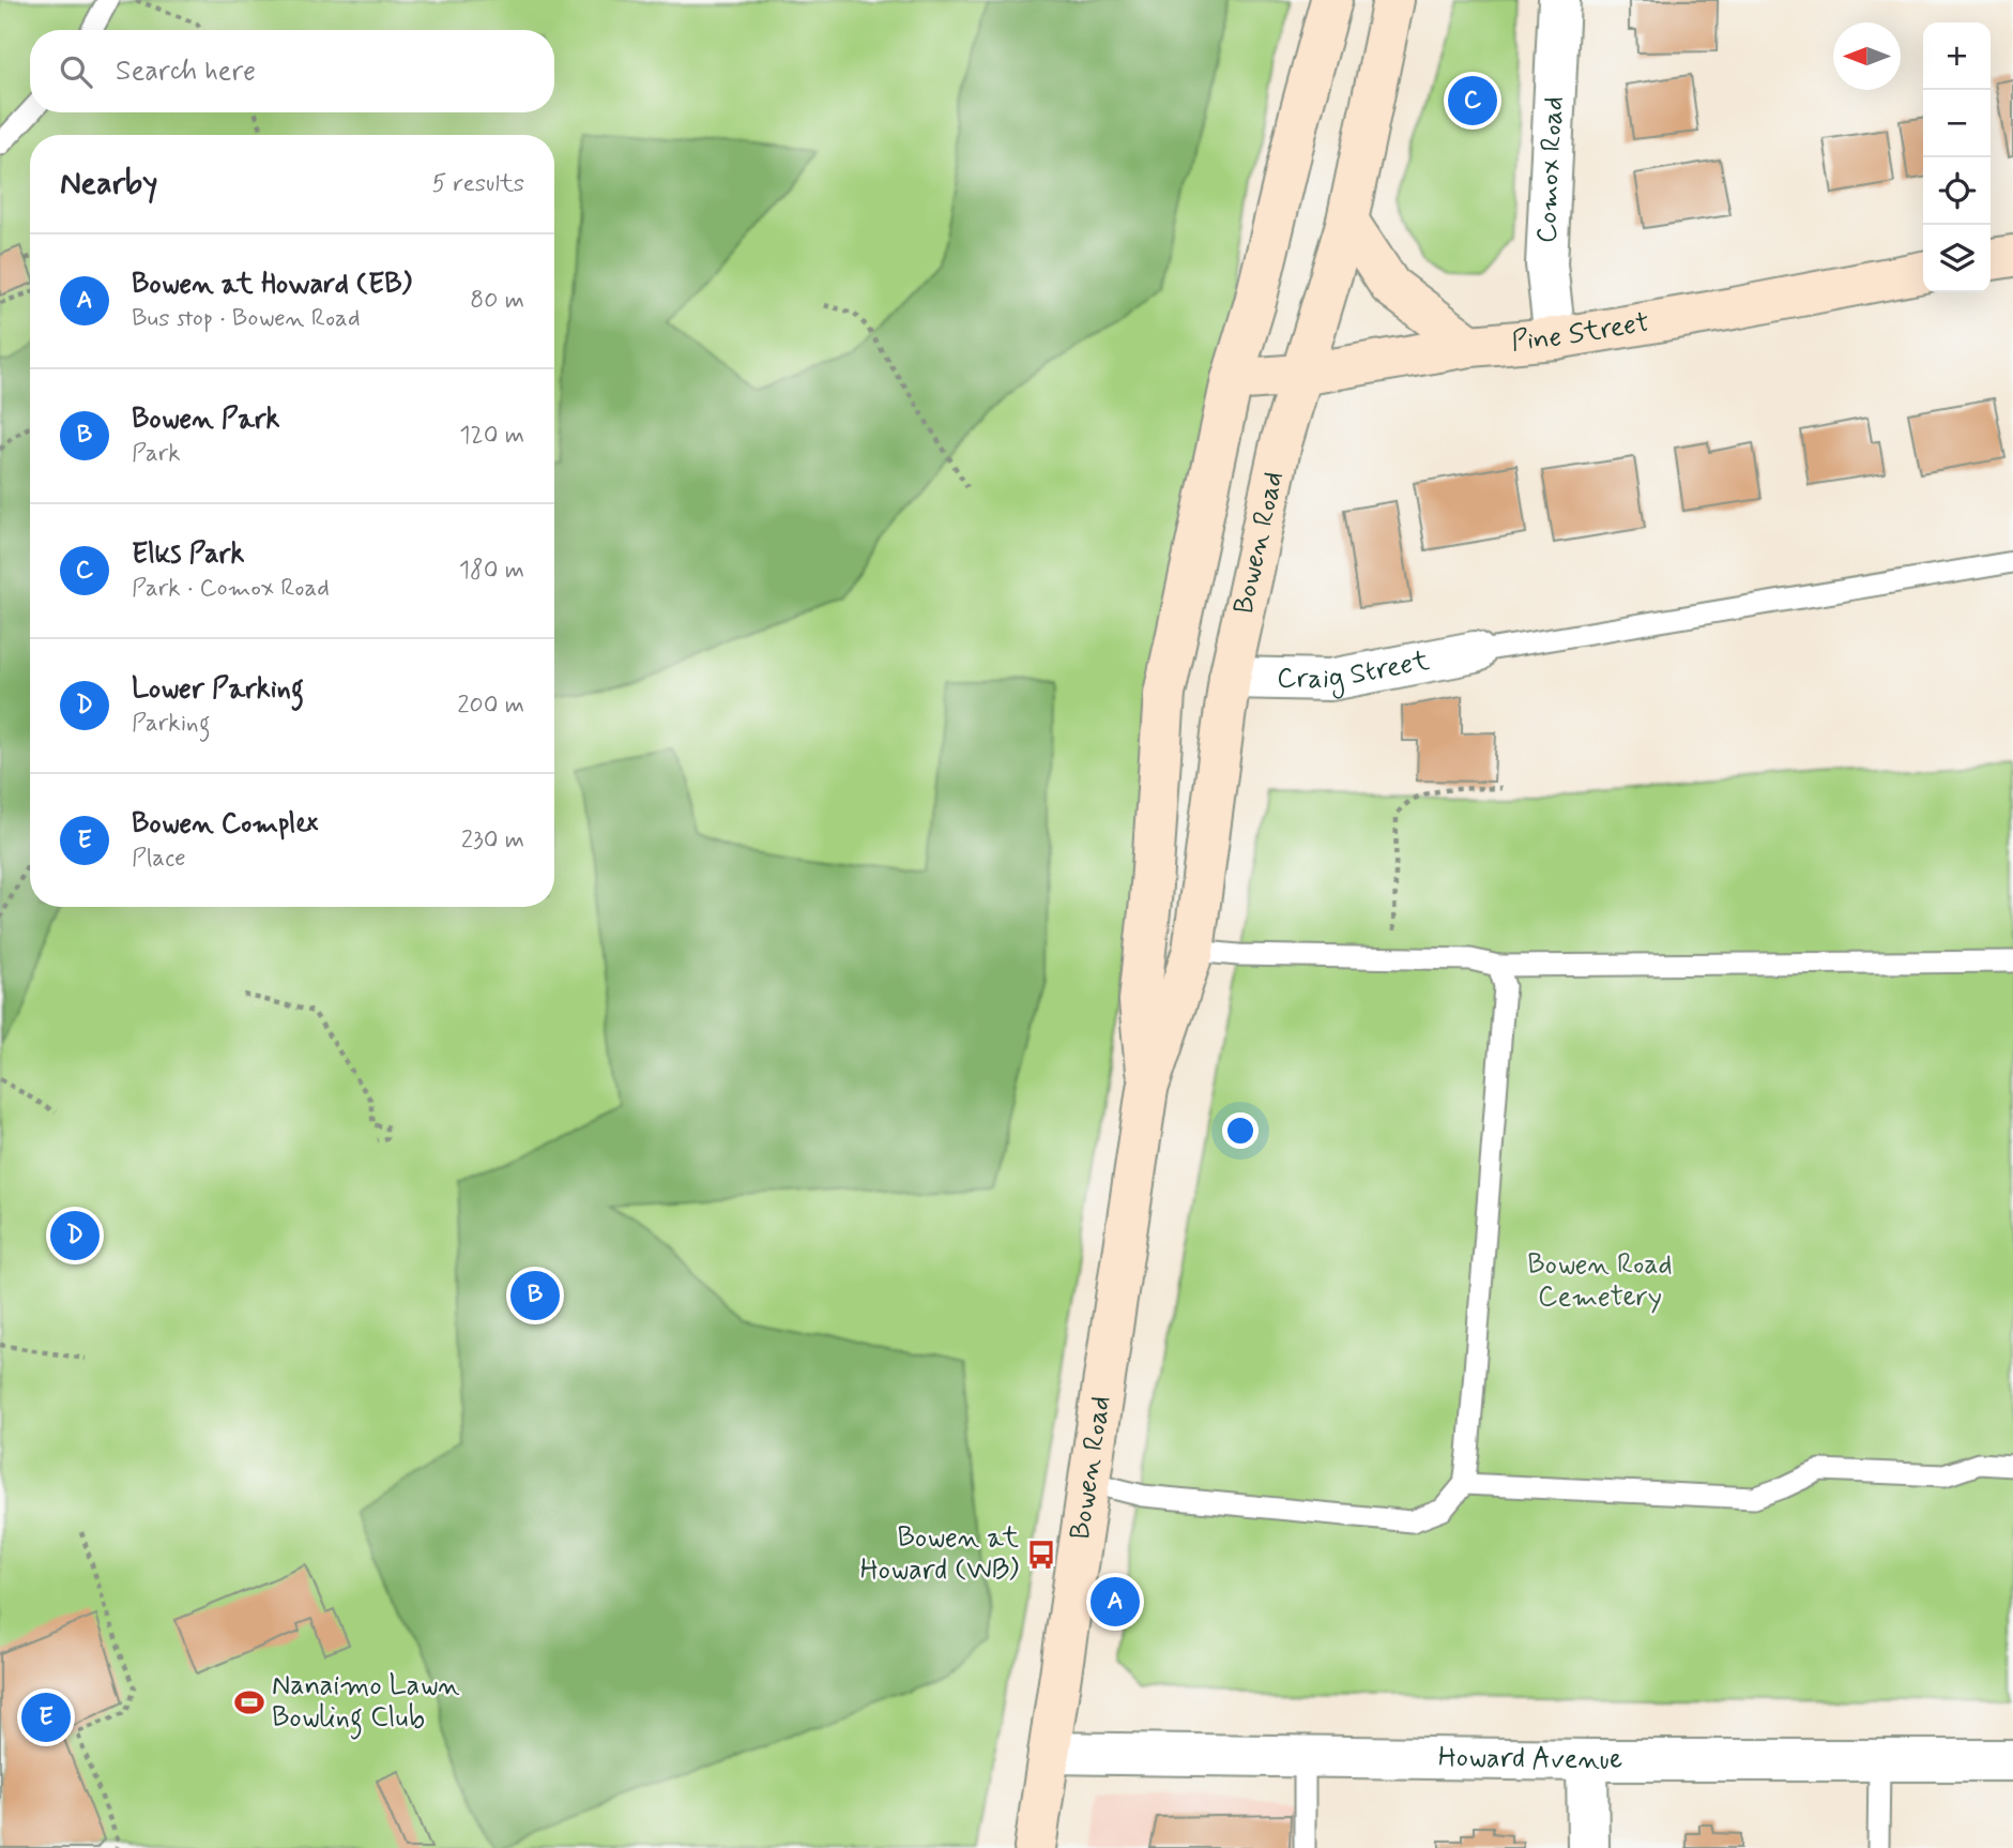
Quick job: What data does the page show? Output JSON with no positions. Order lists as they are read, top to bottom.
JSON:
{
  "streets": {
    "main road": ["Pine Street", "Bowen Road"],
    "street": ["Comox Road", "Craig Street", "Howard Avenue"]
  },
  "crossings": [
    ["Comox Road", "Pine Street"],
    ["Pine Street", "Bowen Road"],
    ["Bowen Road", "Craig Street"],
    ["Bowen Road", "Howard Avenue"]
  ],
  "parks": ["Bowen Road Cemetery"],
  "places": {
    "bus stop": ["Bowen at Howard (WB)"],
    "sports": ["Nanaimo Lawn Bowling Club"]
  },
  "north": "left",
  "page": {
    "map_buttons": ["+", "−"],
    "search": "Search here",
    "pins": [
      "C",
      "D",
      "B",
      "A",
      "E"
    ],
    "heading": ["Nearby", "5 results"],
    "list": [
      {
        "mark": "A",
        "name": "Bowen at Howard (EB)",
        "note": "Bus stop · Bowen Road",
        "value": "80 m"
      },
      {
        "mark": "B",
        "name": "Bowen Park",
        "note": "Park",
        "value": "120 m"
      },
      {
        "mark": "C",
        "name": "Elks Park",
        "note": "Park · Comox Road",
        "value": "180 m"
      },
      {
        "mark": "D",
        "name": "Lower Parking",
        "note": "Parking",
        "value": "200 m"
      },
      {
        "mark": "E",
        "name": "Bowen Complex",
        "note": "Place",
        "value": "230 m"
      }
    ]
  }
}
